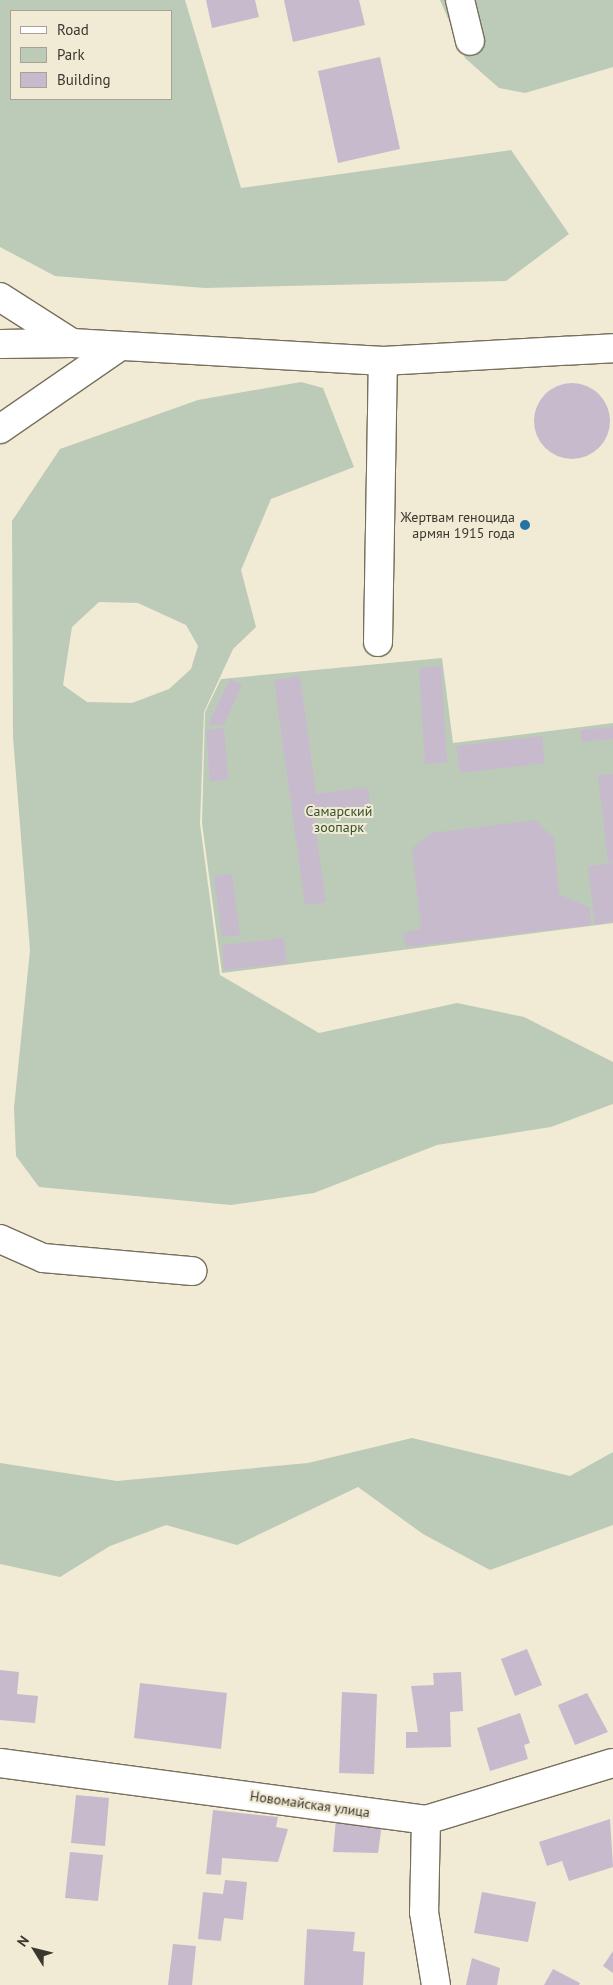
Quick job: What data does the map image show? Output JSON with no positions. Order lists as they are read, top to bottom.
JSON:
{
  "streets": {
    "street": ["Новомайская улица"]
  },
  "parks": ["Самарский зоопарк"],
  "places": ["Жертвам геноцида армян 1915 года"],
  "legend": ["Road", "Park", "Building"],
  "north": "top left"
}
